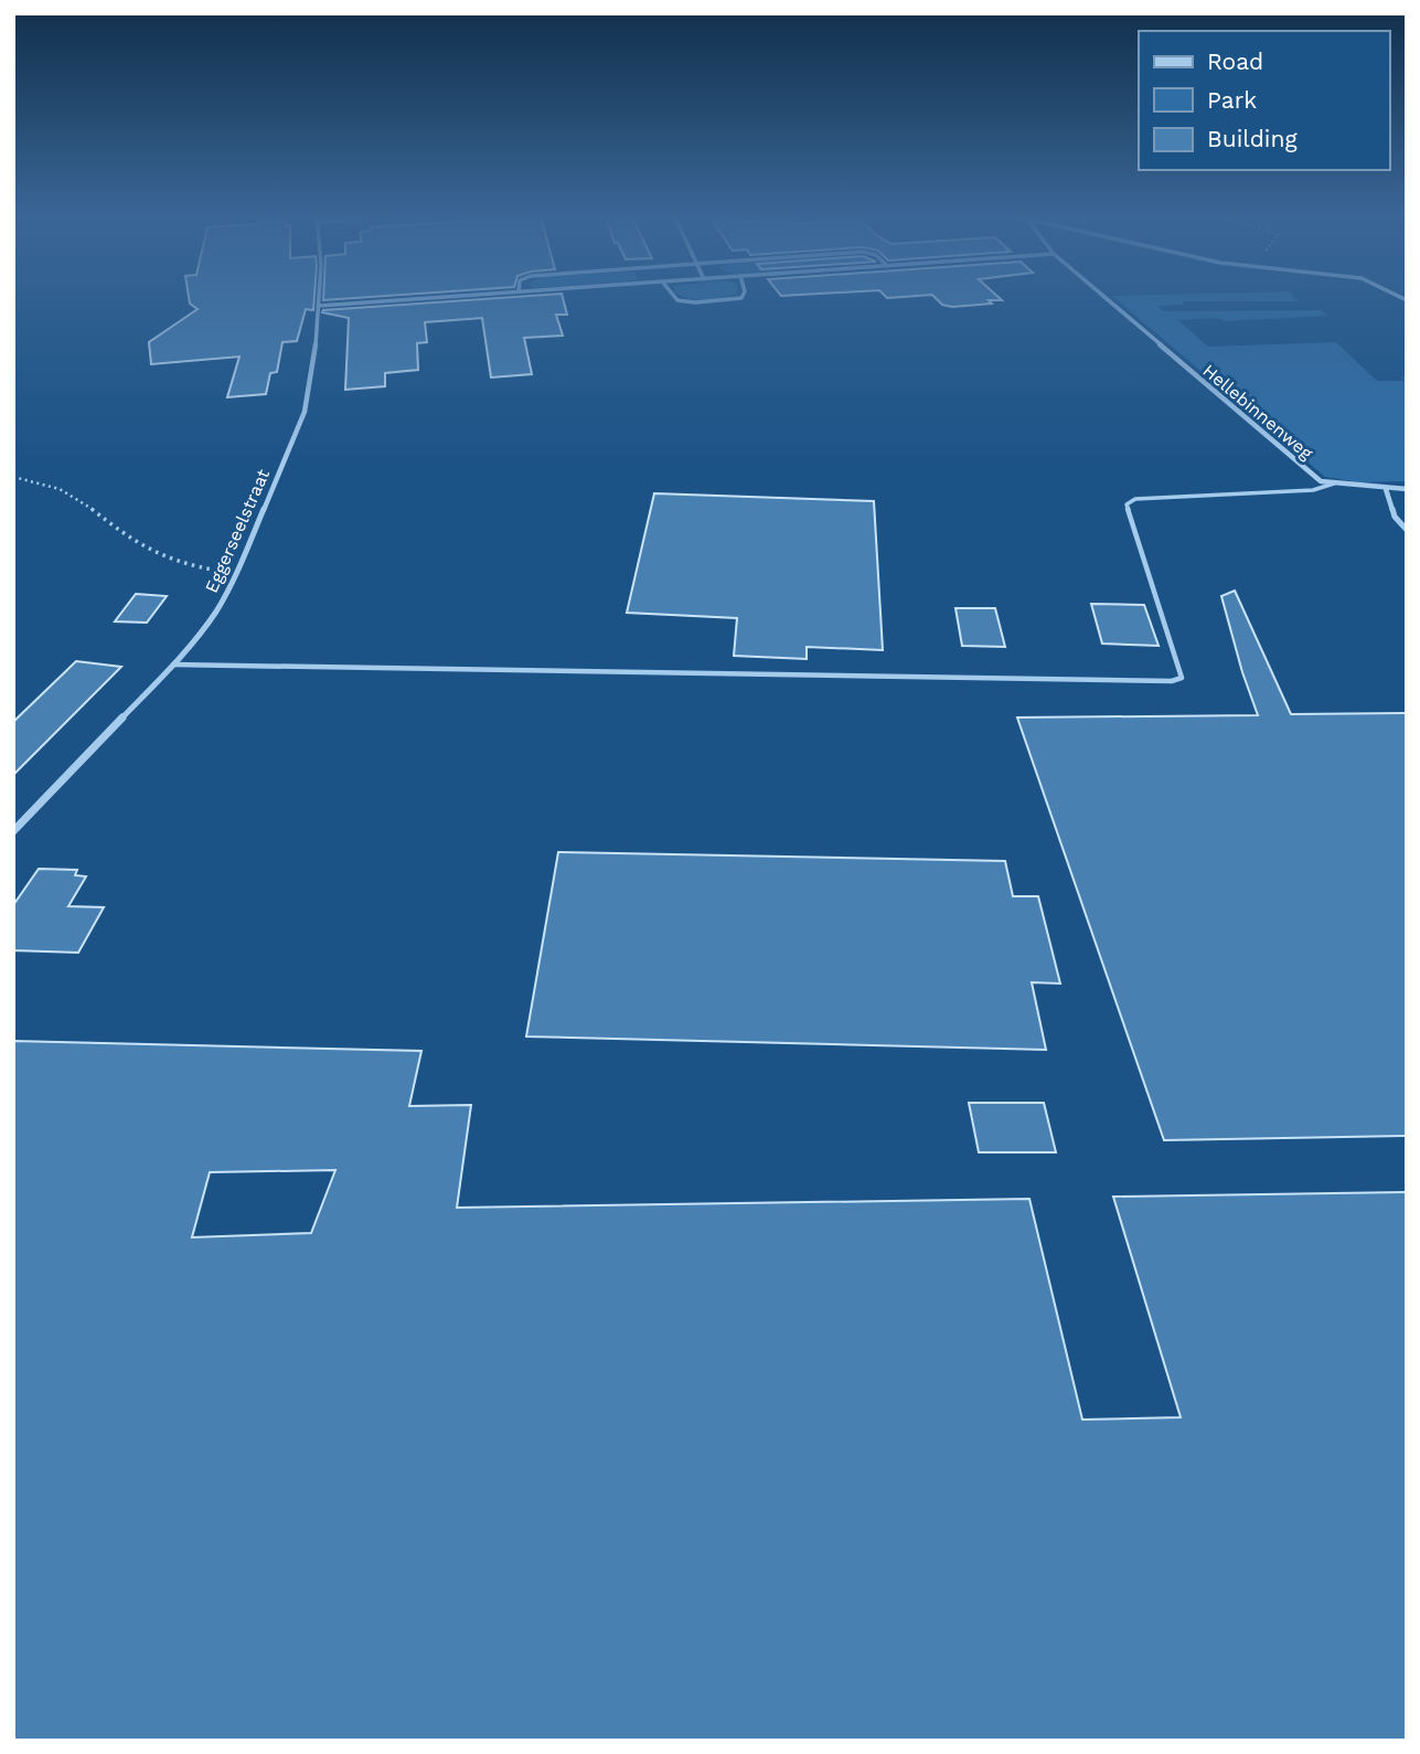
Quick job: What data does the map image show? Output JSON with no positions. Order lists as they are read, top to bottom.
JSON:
{
  "streets": {
    "street": ["Hellebinnenweg", "Eggerseelstraat"]
  },
  "legend": ["Road", "Park", "Building"]
}
